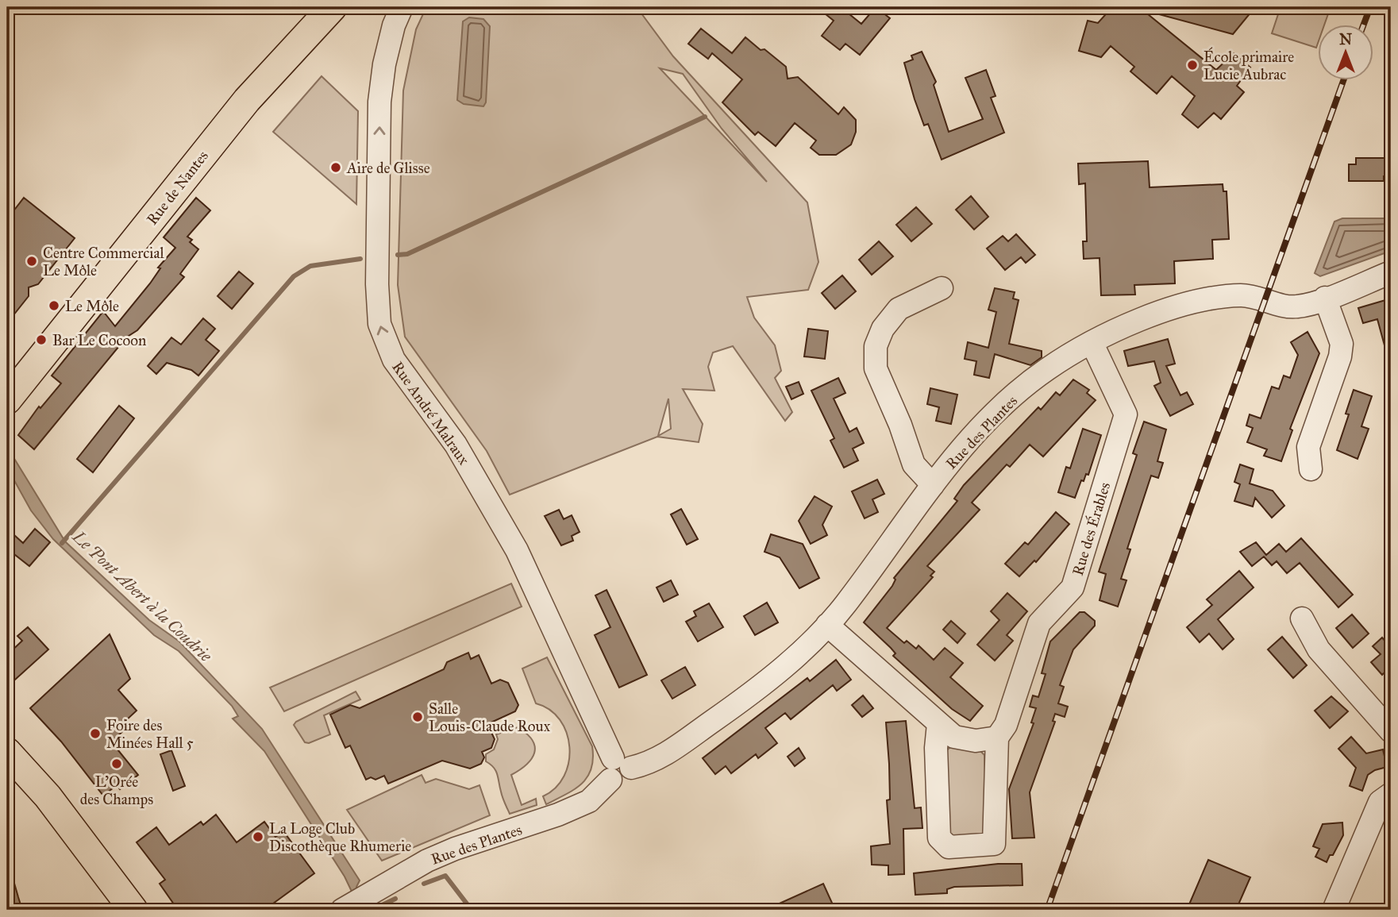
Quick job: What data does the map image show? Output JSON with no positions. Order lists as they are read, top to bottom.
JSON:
{
  "streets": {
    "main road": ["Rue de Nantes"],
    "street": ["Rue André Malraux", "Rue des Plantes", "Rue des Érables"]
  },
  "crossings": [
    ["Rue André Malraux", "Rue des Plantes"],
    ["Rue des Plantes", "Rue des Érables"]
  ],
  "one_way": ["Rue André Malraux"],
  "water": ["Le Pont Abert à la Coudrie"],
  "places": [
    "École primaire Lucie Aubrac",
    "Aire de Glisse",
    "Centre Commercial Le Môle",
    "Le Môle",
    "Bar Le Cocoon",
    "Salle Louis-Claude Roux",
    "Foire des Minées Hall 5",
    "L'Orée des Champs",
    "La Loge Club Discothèque Rhumerie"
  ],
  "north": "top"
}
